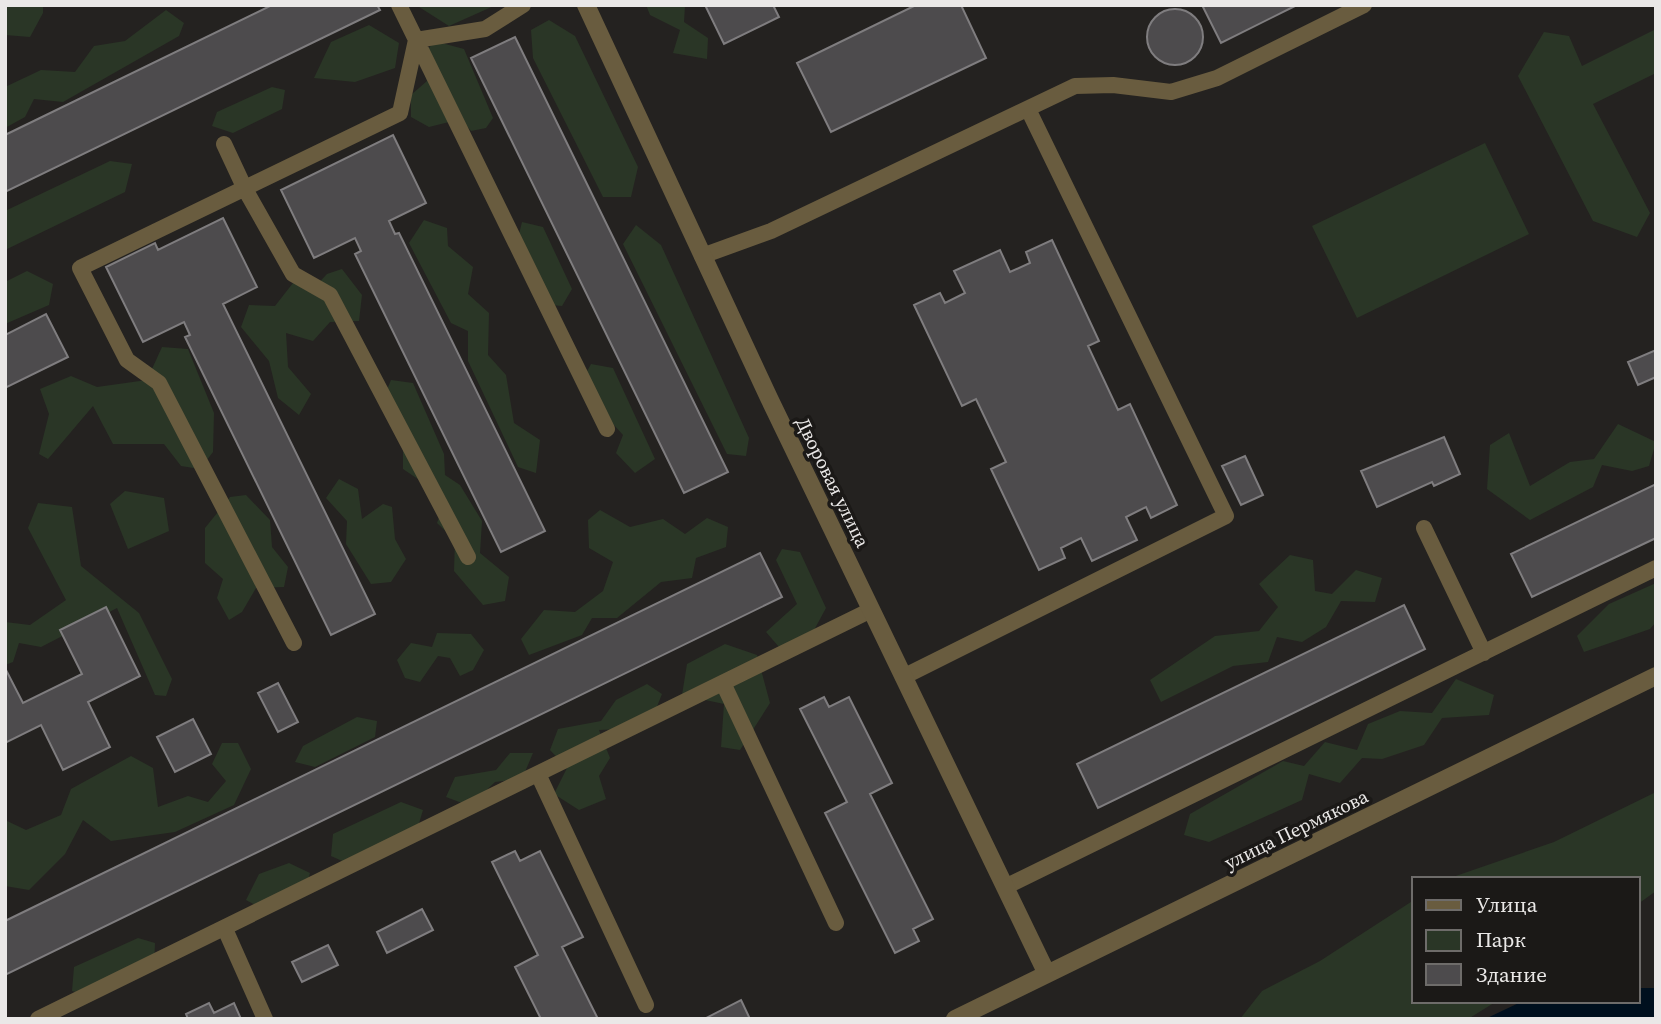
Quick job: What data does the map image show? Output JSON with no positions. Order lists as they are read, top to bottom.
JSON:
{
  "streets": {
    "street": ["Дворовая улица", "улица Пермякова"]
  },
  "crossings": [
    ["Дворовая улица", "улица Пермякова"]
  ],
  "legend": ["Улица", "Парк", "Здание"]
}
